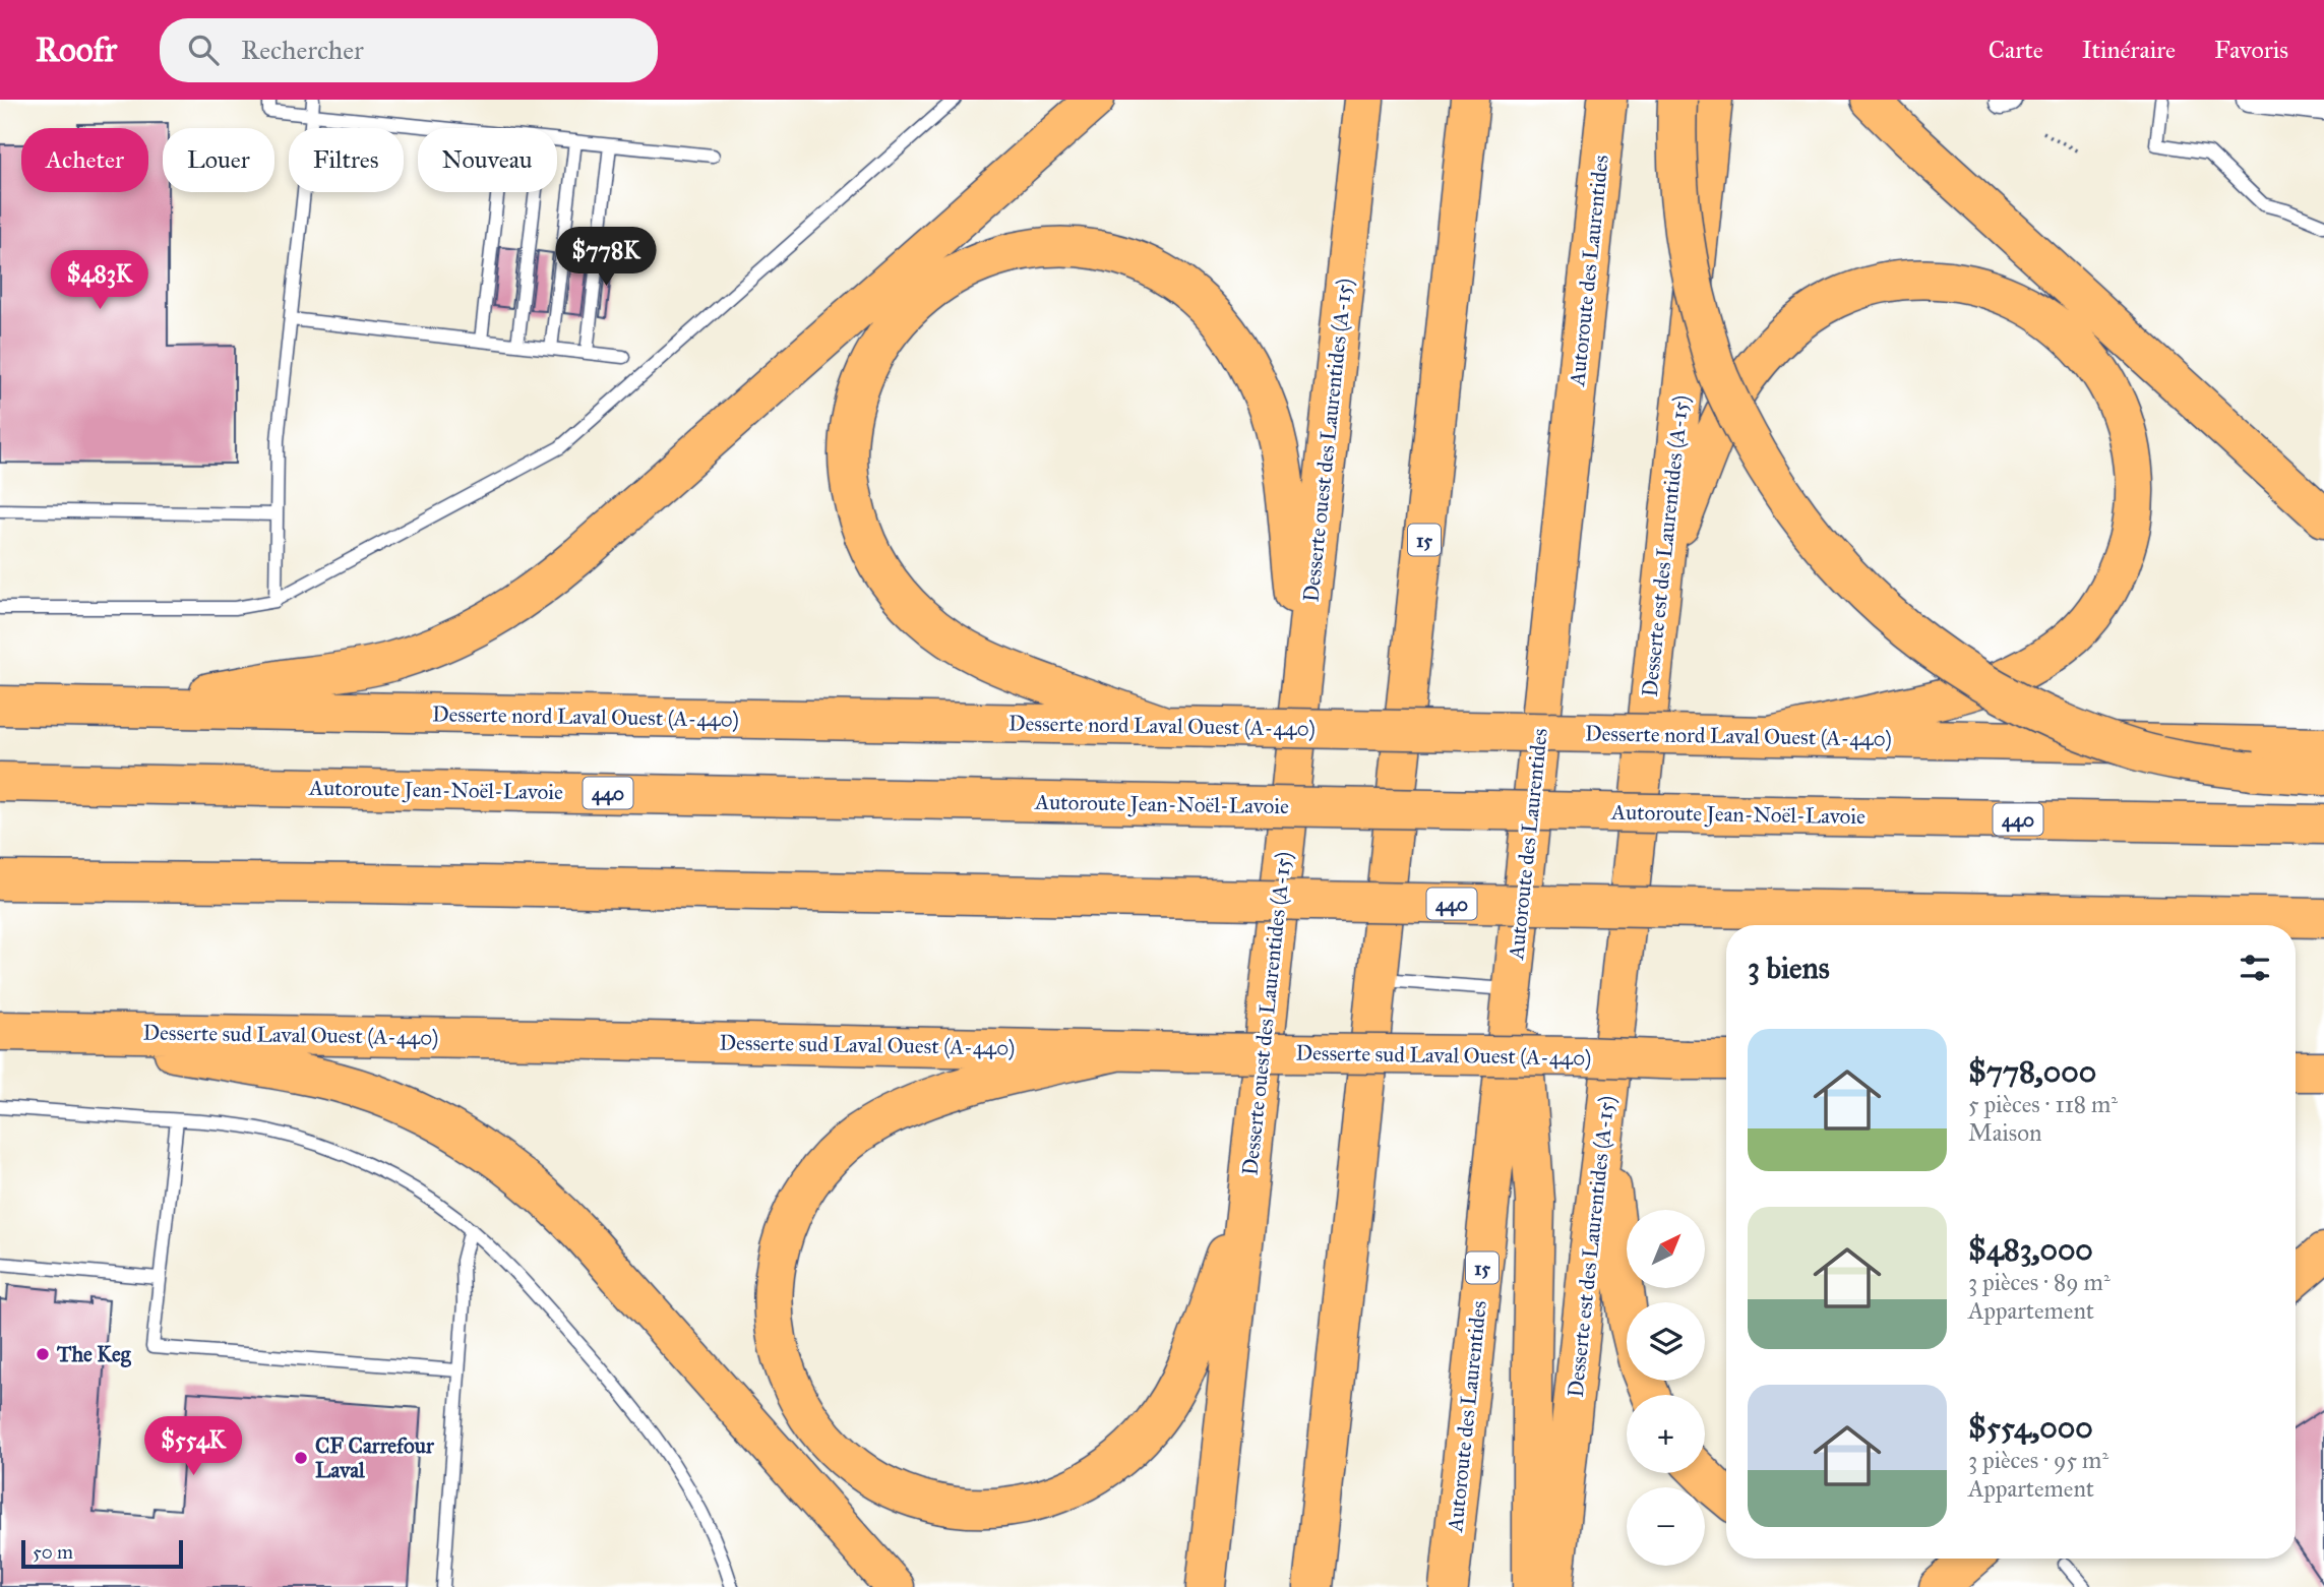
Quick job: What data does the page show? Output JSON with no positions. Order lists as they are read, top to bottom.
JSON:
{
  "streets": {
    "main road": [
      "Autoroute des Laurentides",
      "Desserte ouest des Laurentides (A-15)",
      "15",
      "Desserte est des Laurentides (A-15)",
      "Desserte nord Laval Ouest (A-440)",
      "Autoroute Jean-Noël-Lavoie",
      "440",
      "Desserte sud Laval Ouest (A-440)"
    ]
  },
  "places": ["The Keg", "CF Carrefour Laval"],
  "scale_bar": "50 m",
  "north": "top right",
  "page": {
    "header": "Roofr",
    "search": "Rechercher",
    "nav": ["Carte", "Itinéraire", "Favoris"],
    "chip": [
      "Acheter",
      "Louer",
      "Filtres",
      "Nouveau"
    ],
    "price": ["$778K", "$483K", "$554K"],
    "heading": "3 biens",
    "list": [
      {
        "name": "$778,000",
        "note": "5 pièces · 118 m² · Maison"
      },
      {
        "name": "$483,000",
        "note": "3 pièces · 89 m² · Appartement"
      },
      {
        "name": "$554,000",
        "note": "3 pièces · 95 m² · Appartement"
      }
    ],
    "map_buttons": ["+", "−"],
    "scale": "50 m"
  }
}
